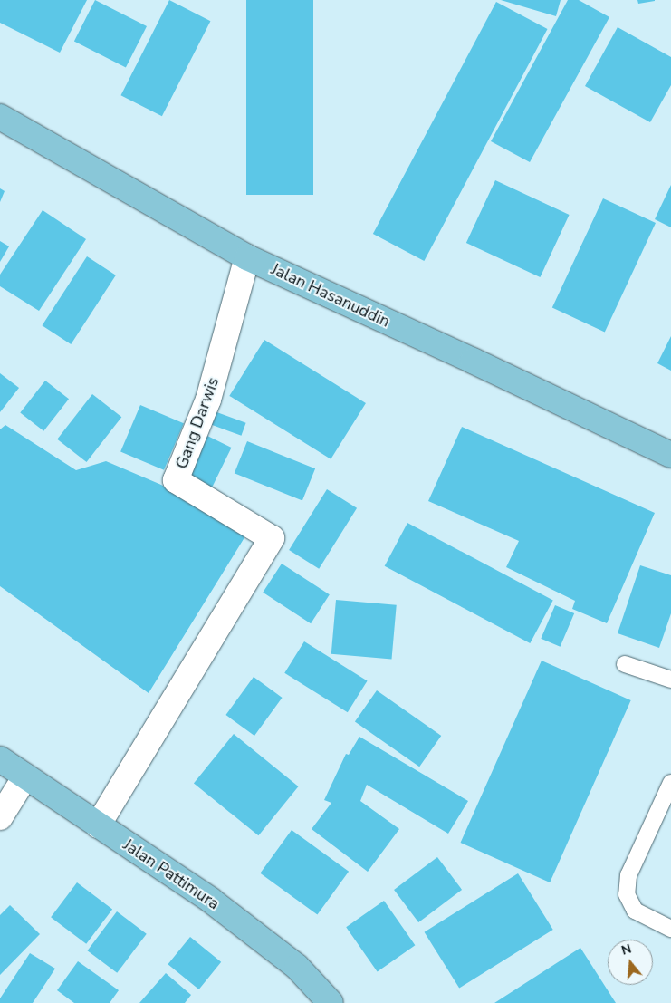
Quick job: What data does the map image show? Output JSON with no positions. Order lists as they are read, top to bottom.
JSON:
{
  "streets": {
    "main road": ["Jalan Hasanuddin", "Jalan Pattimura"],
    "street": ["Gang Darwis"]
  },
  "crossings": [
    ["Jalan Hasanuddin", "Gang Darwis"],
    ["Gang Darwis", "Jalan Pattimura"]
  ],
  "north": "top"
}
